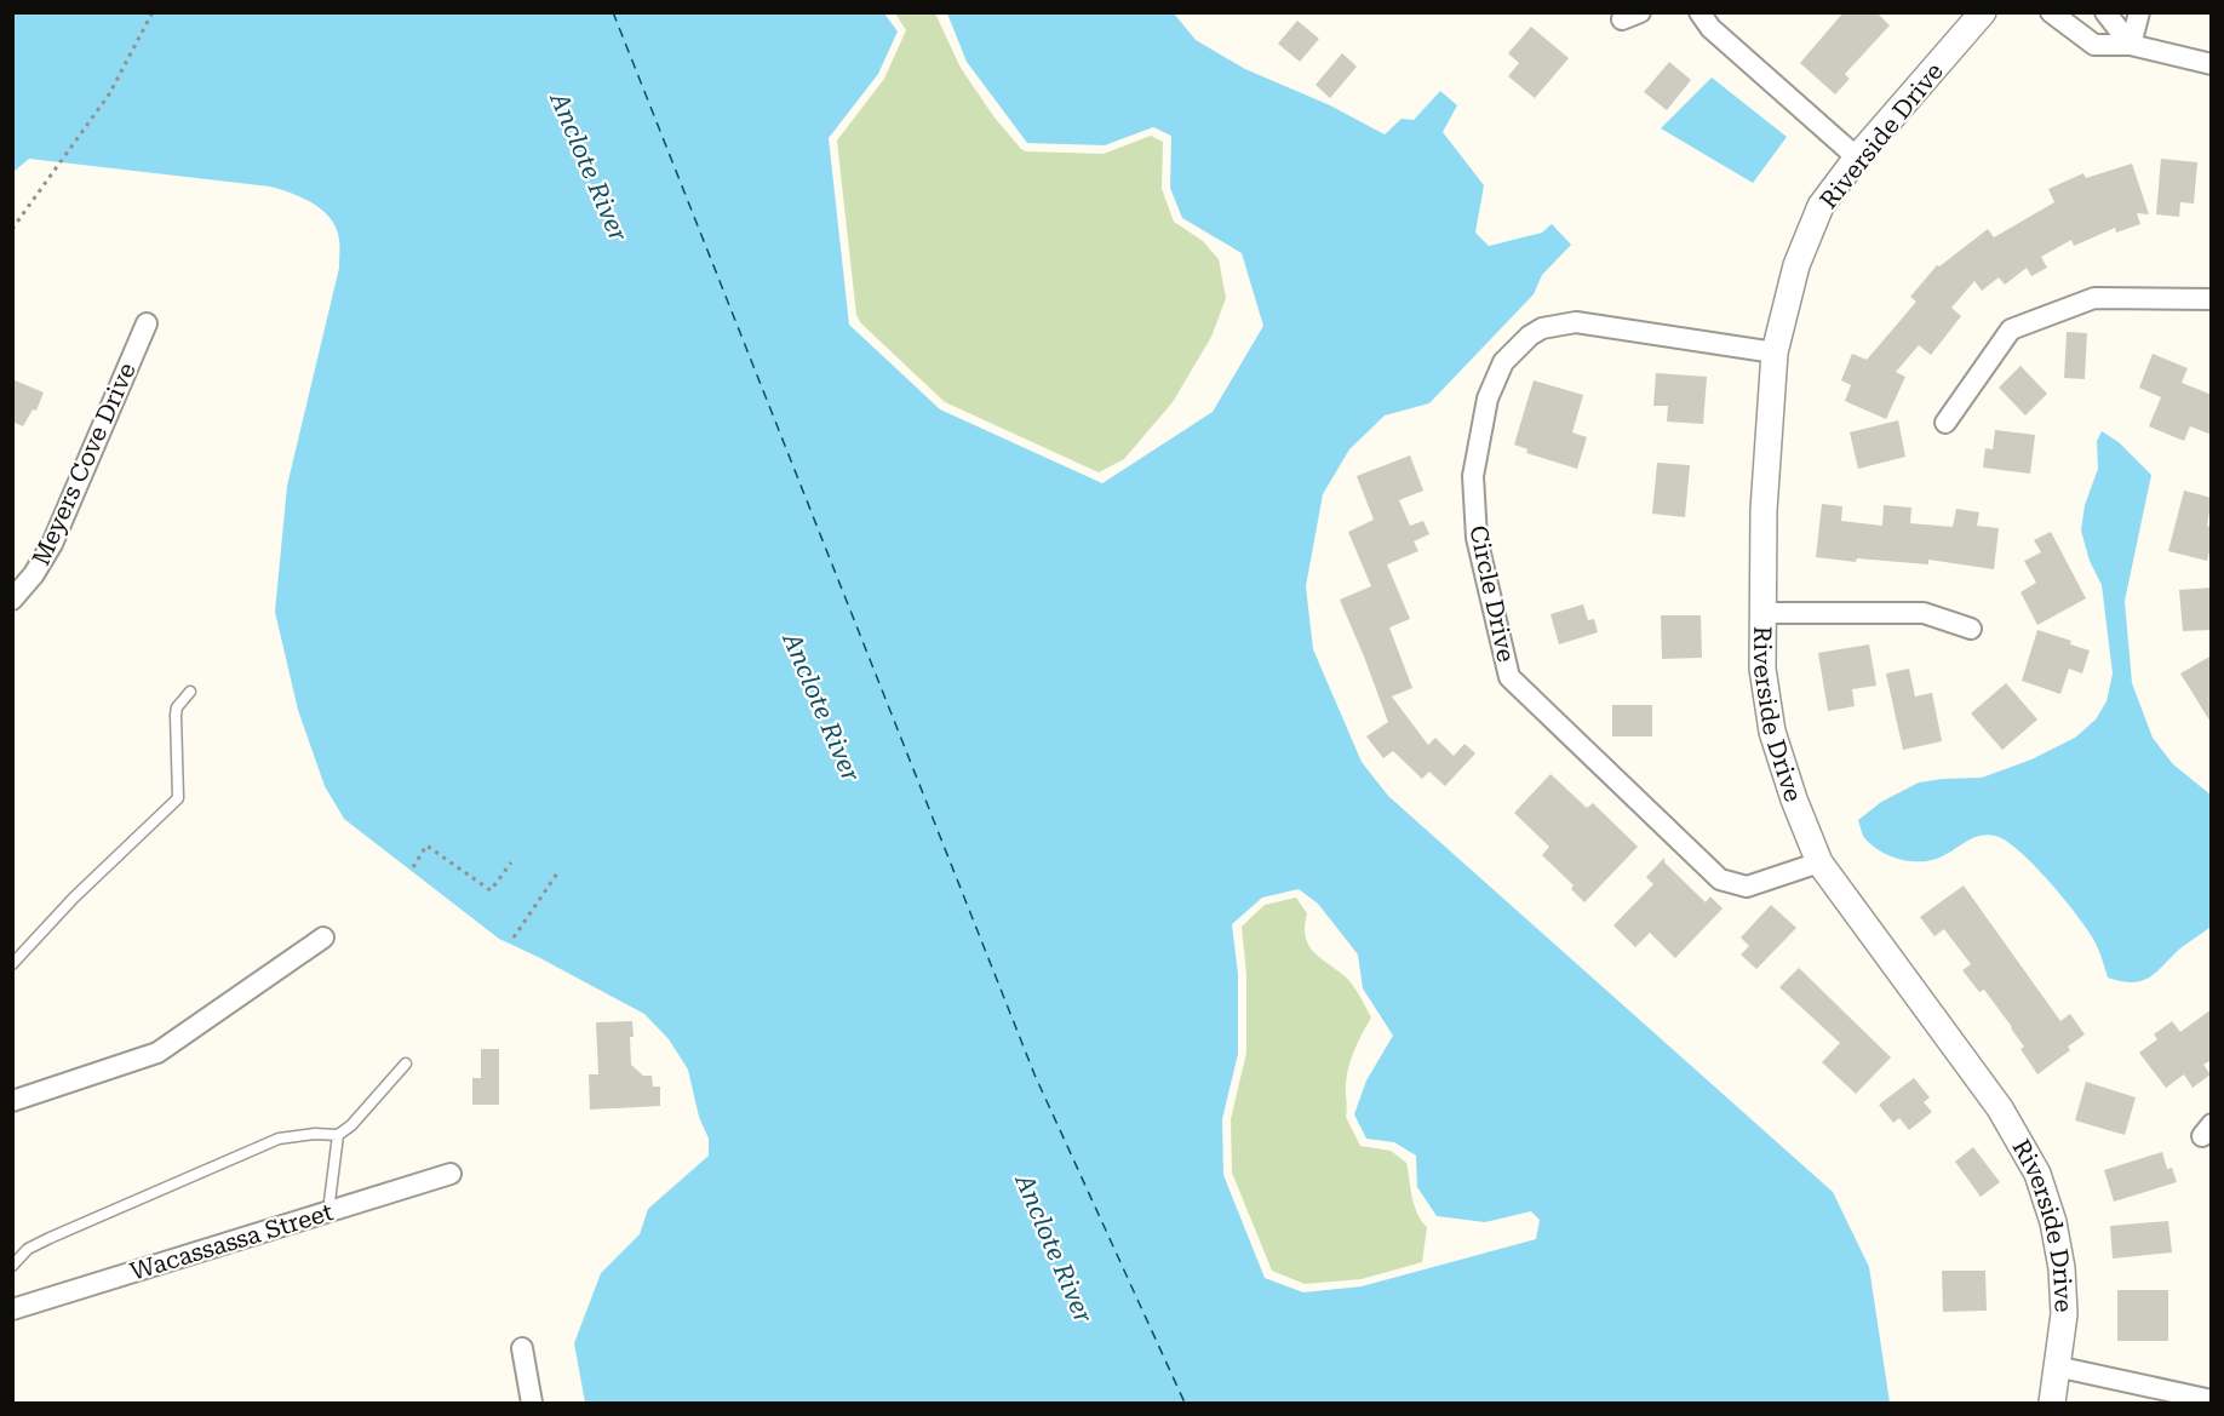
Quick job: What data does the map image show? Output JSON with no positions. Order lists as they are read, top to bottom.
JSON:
{
  "streets": {
    "street": [
      "Riverside Drive",
      "Meyers Cove Drive",
      "Circle Drive",
      "Wacassassa Street"
    ]
  },
  "crossings": [
    ["Riverside Drive", "Circle Drive"]
  ],
  "water": ["Anclote River"]
}
